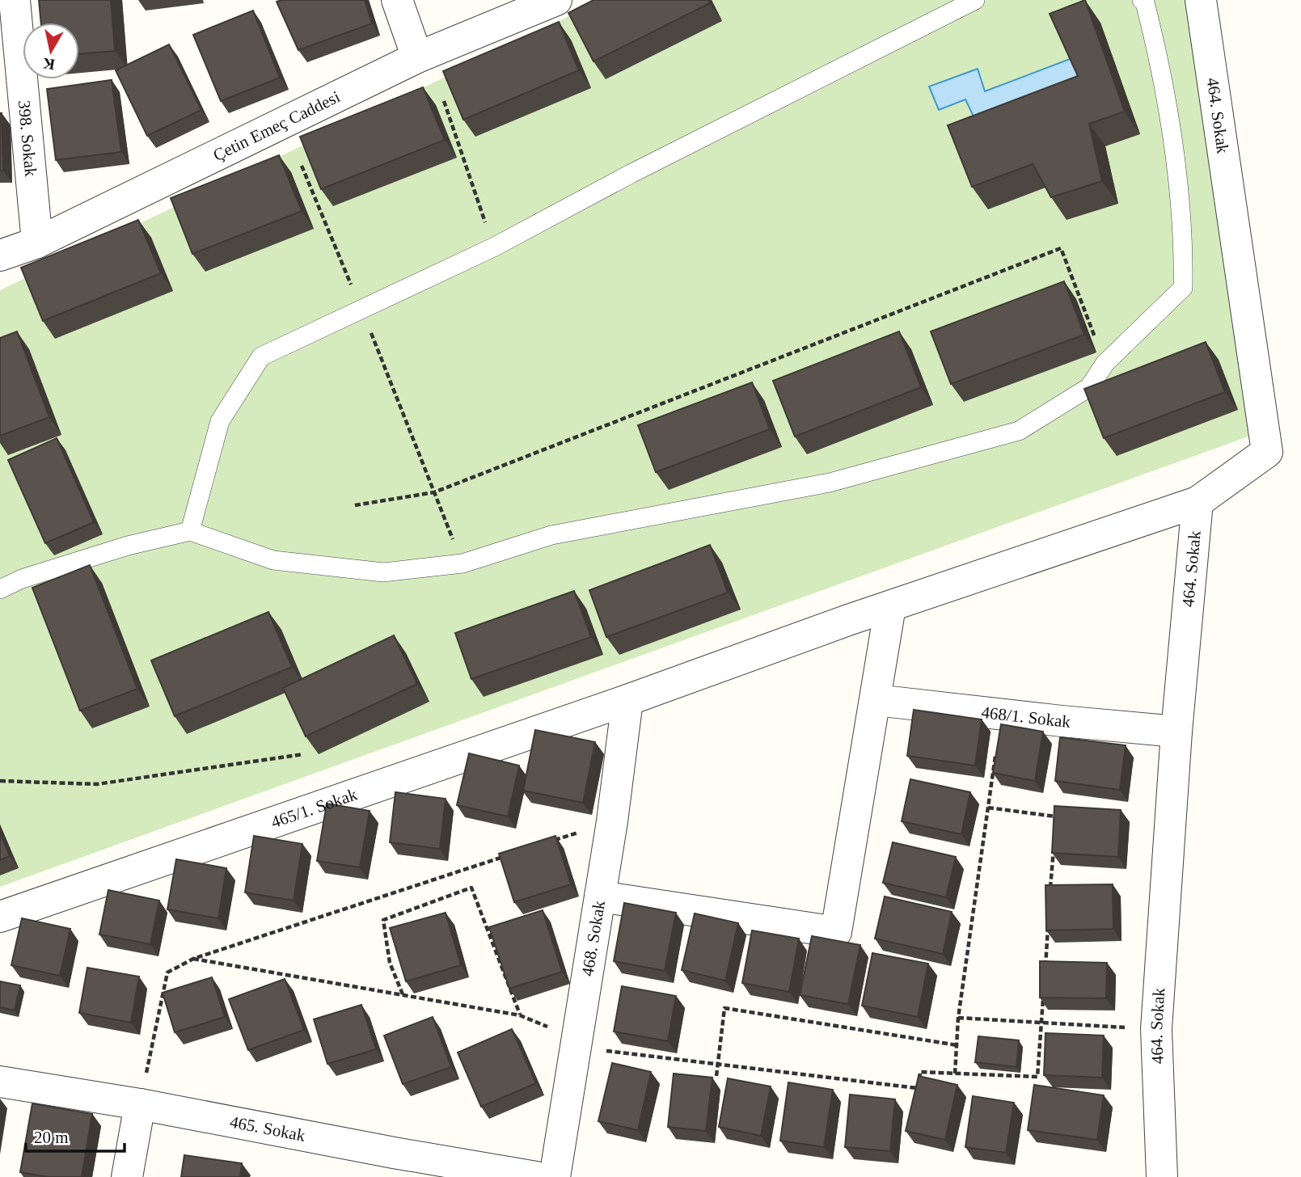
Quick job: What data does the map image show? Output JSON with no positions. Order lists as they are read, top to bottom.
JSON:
{
  "streets": {
    "street": [
      "464. Sokak",
      "Çetin Emeç Caddesi",
      "398. Sokak",
      "468/1. Sokak",
      "465/1. Sokak",
      "468. Sokak",
      "465. Sokak"
    ]
  },
  "crossings": [
    ["464. Sokak", "468/1. Sokak"],
    ["464. Sokak", "465/1. Sokak"],
    ["Çetin Emeç Caddesi", "398. Sokak"],
    ["465/1. Sokak", "468. Sokak"]
  ],
  "scale_bar": "20 m",
  "north": "bottom"
}
